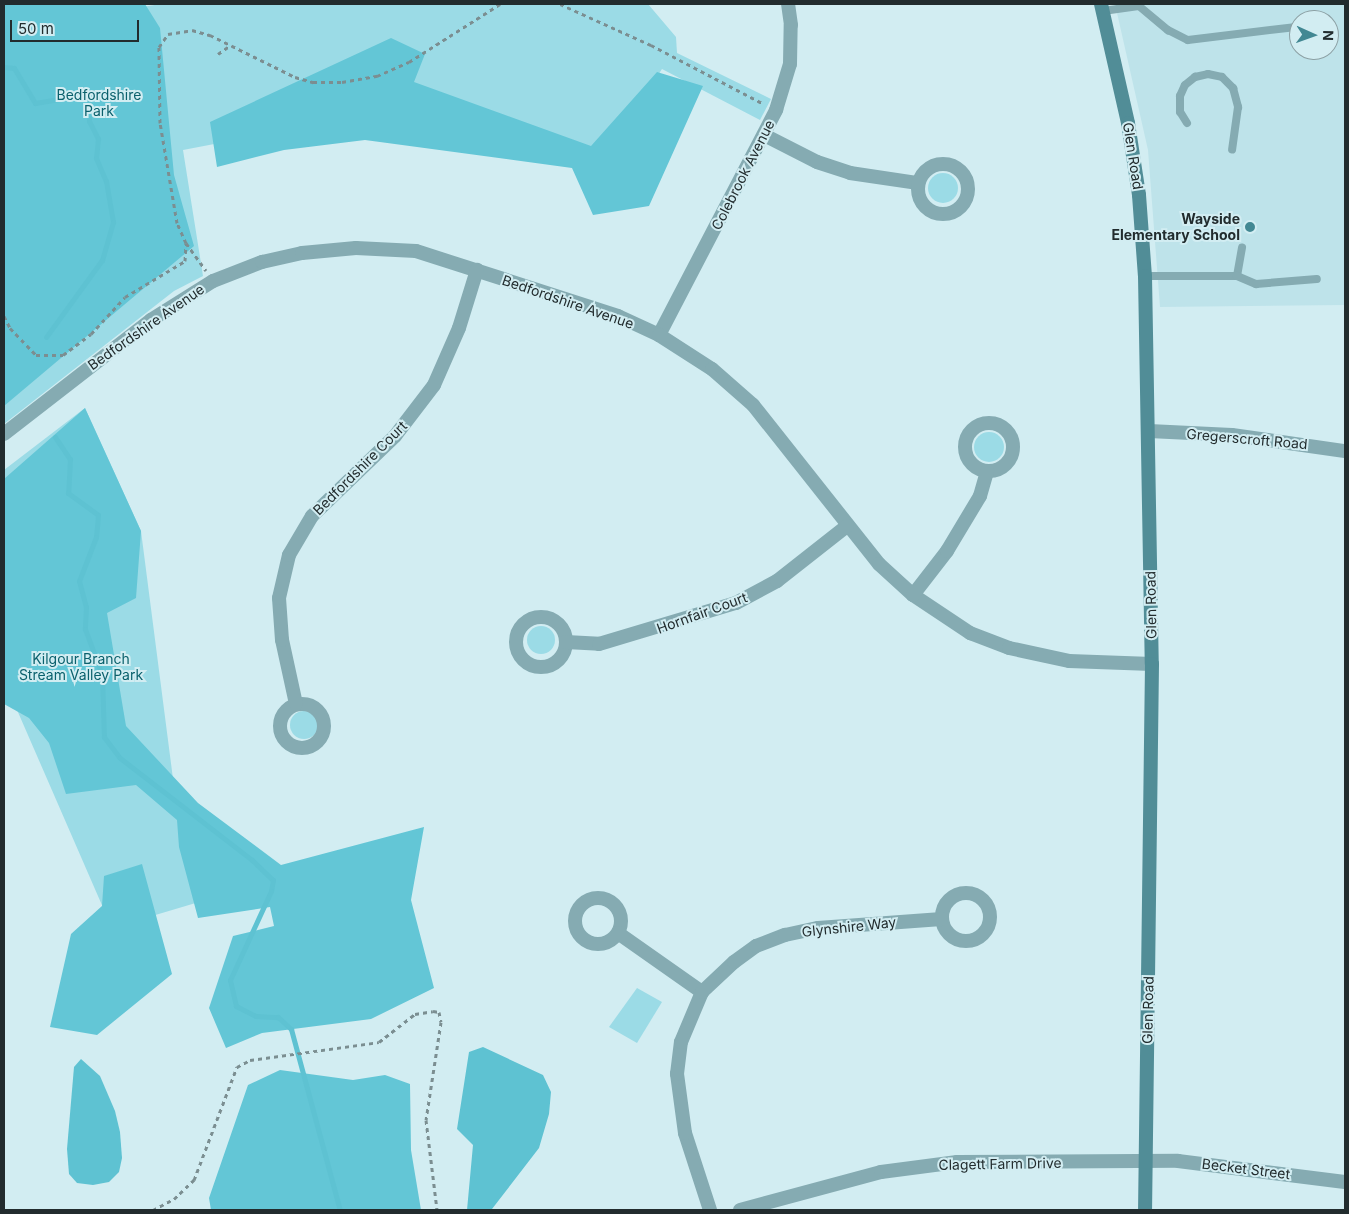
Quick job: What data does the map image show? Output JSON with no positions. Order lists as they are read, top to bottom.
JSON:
{
  "streets": {
    "main road": ["Glen Road"],
    "street": [
      "Colebrook Avenue",
      "Bedfordshire Avenue",
      "Gregerscroft Road",
      "Bedfordshire Court",
      "Hornfair Court",
      "Glynshire Way",
      "Clagett Farm Drive",
      "Becket Street"
    ]
  },
  "crossings": [
    ["Glen Road", "Bedfordshire Avenue"],
    ["Glen Road", "Gregerscroft Road"],
    ["Glen Road", "Clagett Farm Drive"],
    ["Glen Road", "Becket Street"],
    ["Colebrook Avenue", "Bedfordshire Avenue"],
    ["Bedfordshire Avenue", "Bedfordshire Court"],
    ["Bedfordshire Avenue", "Hornfair Court"],
    ["Clagett Farm Drive", "Becket Street"]
  ],
  "parks": ["Bedfordshire Park", "Kilgour Branch Stream Valley Park"],
  "places": ["Wayside Elementary School"],
  "scale_bar": "50 m",
  "north": "right"
}
